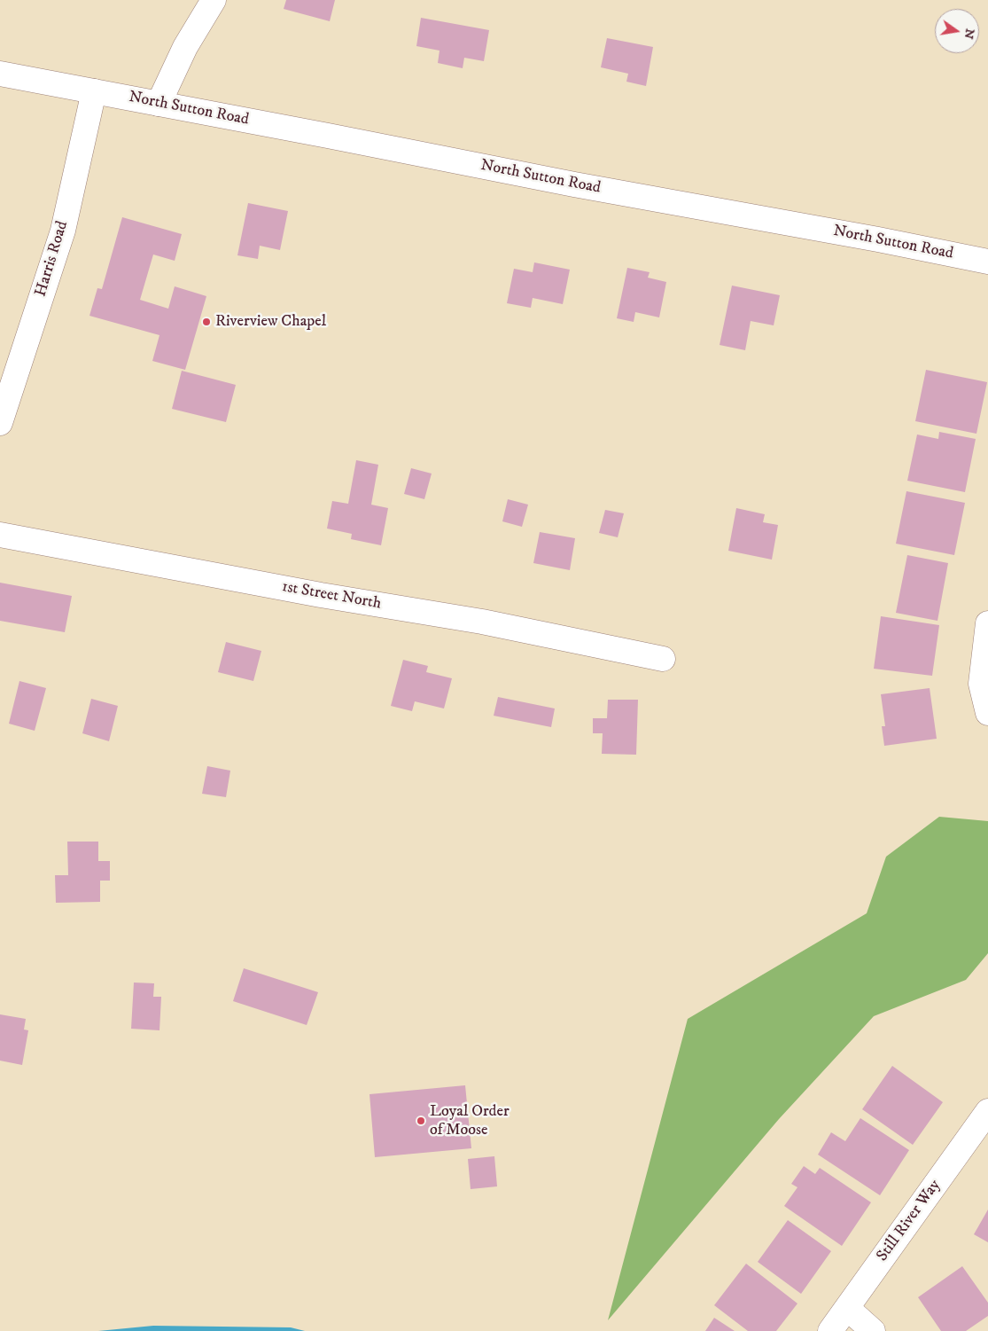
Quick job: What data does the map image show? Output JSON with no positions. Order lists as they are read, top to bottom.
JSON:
{
  "streets": {
    "street": [
      "North Sutton Road",
      "Harris Road",
      "1st Street North",
      "Still River Way"
    ]
  },
  "crossings": [
    ["North Sutton Road", "Harris Road"]
  ],
  "places": ["Riverview Chapel", "Loyal Order of Moose"],
  "north": "right"
}
